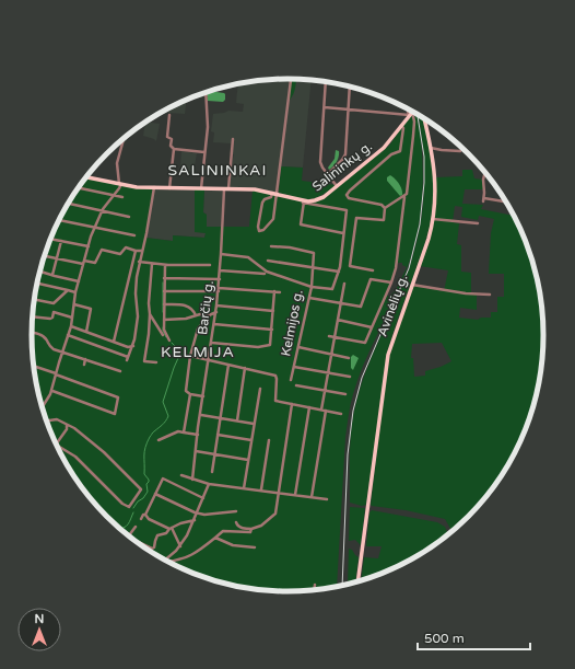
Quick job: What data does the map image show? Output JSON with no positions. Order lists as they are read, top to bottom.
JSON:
{
  "streets": {
    "main road": ["Salininkų g.", "Avinėlių g."],
    "street": ["Barčių g.", "Kelmijos g."]
  },
  "crossings": [
    ["Salininkų g.", "Barčių g."],
    ["Barčių g.", "Kelmijos g."]
  ],
  "districts": ["SALININKAI", "KELMIJA"],
  "scale_bar": "500 m",
  "north": "top"
}
